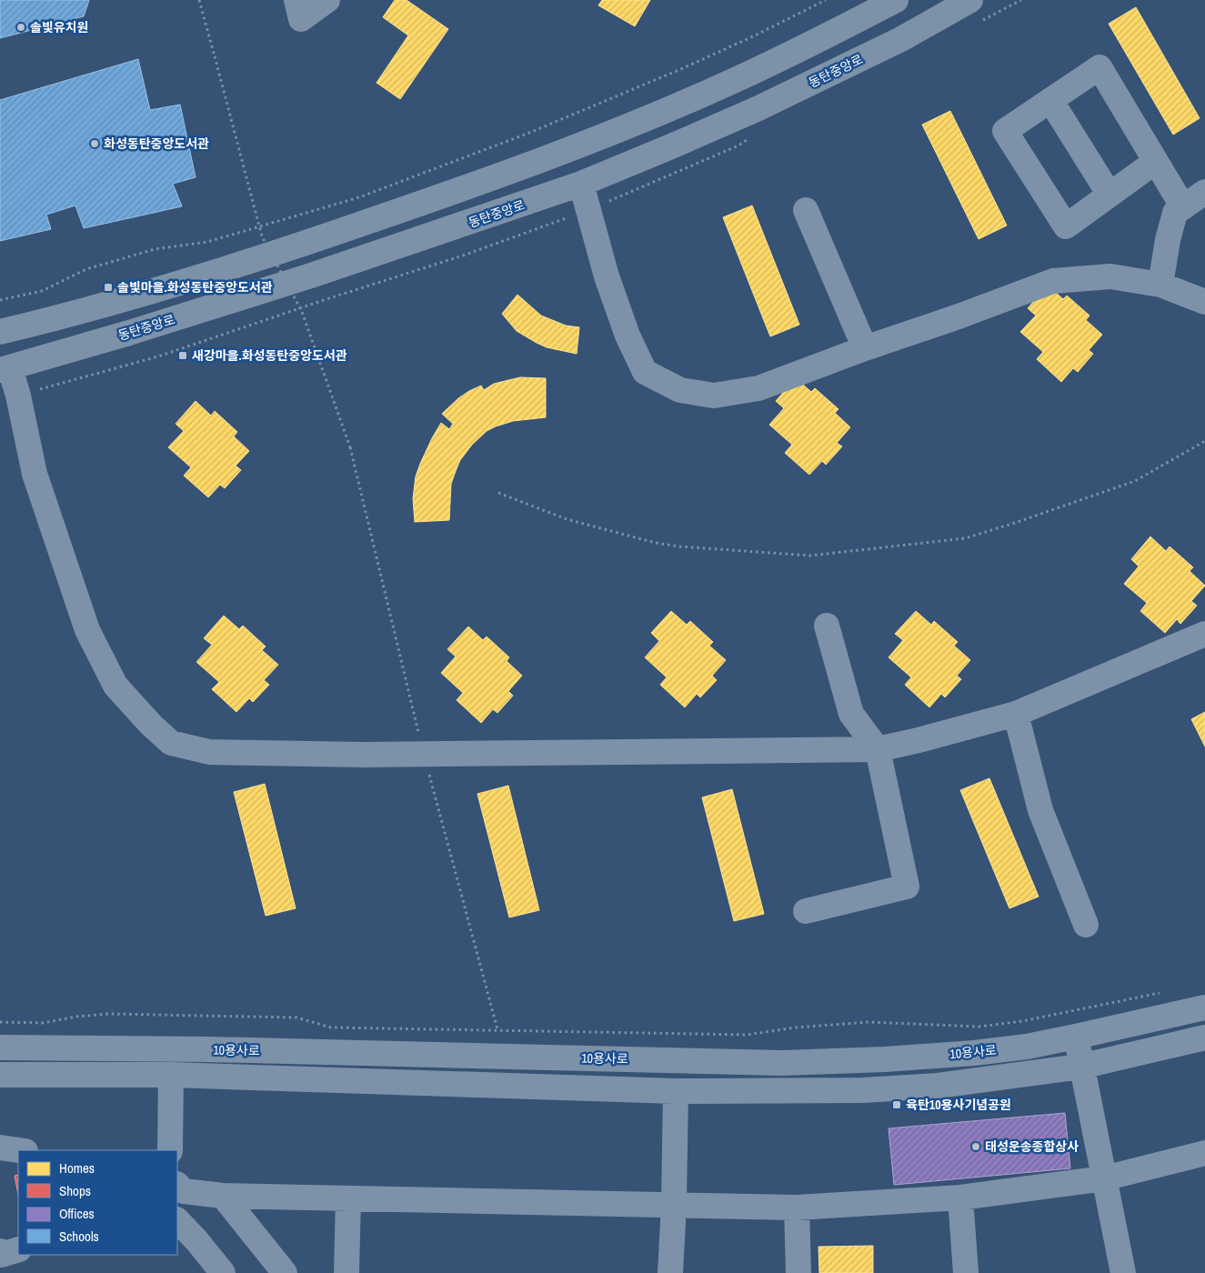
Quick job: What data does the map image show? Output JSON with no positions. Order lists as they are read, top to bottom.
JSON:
{
  "streets": {
    "street": ["동탄중앙로", "10용사로"]
  },
  "places": {
    "other": ["솔빛유치원", "화성동탄중앙도서관", "태성운송종합상사"],
    "transit": ["솔빛마을.화성동탄중앙도서관", "새강마을.화성동탄중앙도서관", "육탄10용사기념공원"]
  },
  "legend": [
    "Homes",
    "Shops",
    "Offices",
    "Schools"
  ]
}
